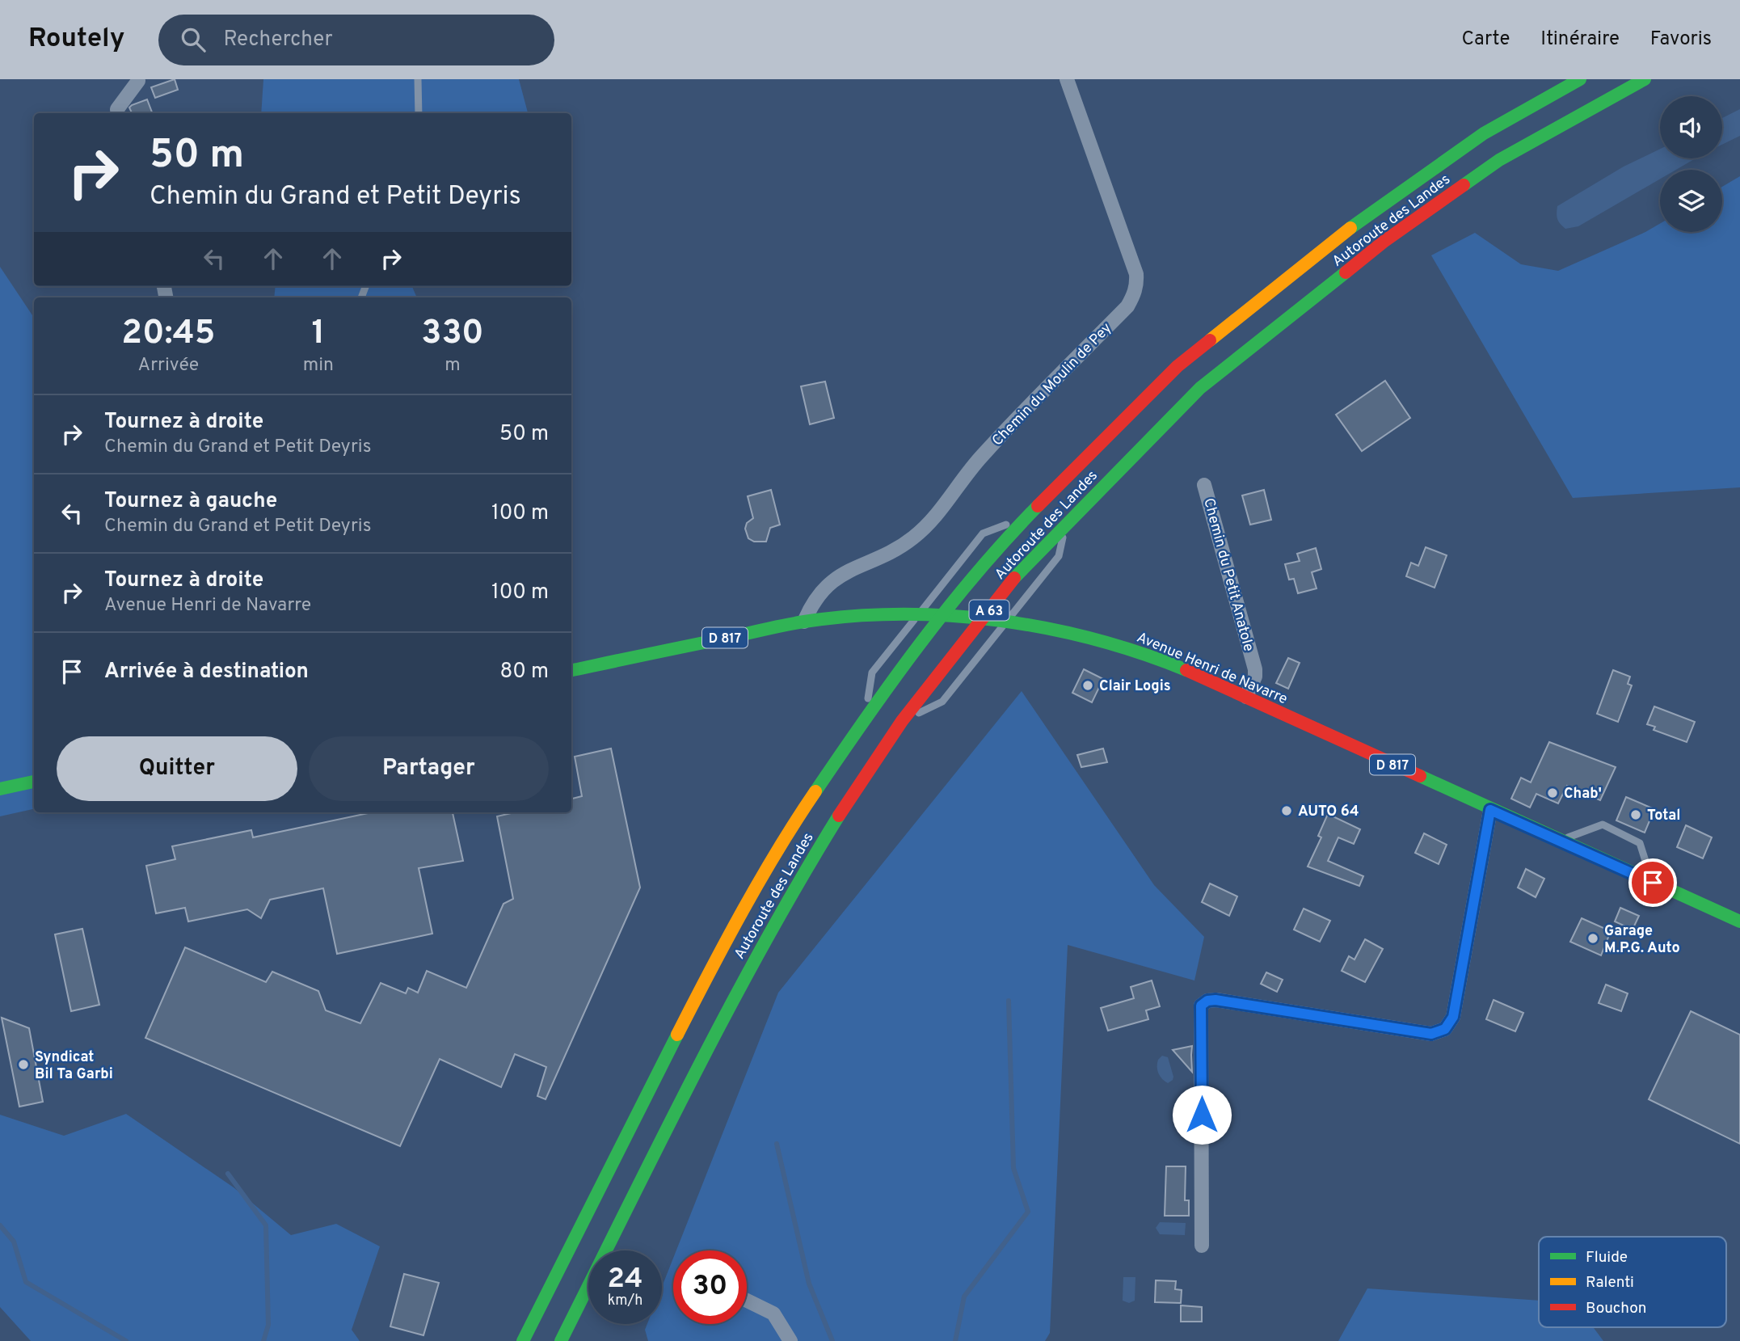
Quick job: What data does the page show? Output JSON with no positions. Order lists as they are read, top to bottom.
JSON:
{
  "streets": {
    "main road": [
      "Autoroute des Landes",
      "A 63",
      "D 817",
      "Avenue Henri de Navarre"
    ],
    "street": ["Chemin du Moulin de Pey", "Chemin du Petit Anatole"]
  },
  "crossings": [
    ["Chemin du Moulin de Pey", "Avenue Henri de Navarre"],
    ["Chemin du Petit Anatole", "Avenue Henri de Navarre"]
  ],
  "places": [
    "Clair Logis",
    "Chab'",
    "AUTO 64",
    "Total",
    "Garage M.P.G. Auto",
    "Syndicat Bil Ta Garbi"
  ],
  "legend": ["Fluide", "Ralenti", "Bouchon"],
  "page": {
    "header": "Routely",
    "search": "Rechercher",
    "nav": ["Carte", "Itinéraire", "Favoris"],
    "turn": ["50 m", "Chemin du Grand et Petit Deyris"],
    "eta": [
      "20:45",
      "Arrivée",
      "1",
      "min",
      "330",
      "m"
    ],
    "list": [
      {
        "name": "Tournez à droite",
        "note": "Chemin du Grand et Petit Deyris",
        "value": "50 m"
      },
      {
        "name": "Tournez à gauche",
        "note": "Chemin du Grand et Petit Deyris",
        "value": "100 m"
      },
      {
        "name": "Tournez à droite",
        "note": "Avenue Henri de Navarre",
        "value": "100 m"
      },
      {
        "name": "Arrivée à destination",
        "value": "80 m"
      }
    ],
    "buttons": ["Quitter", "Partager"],
    "speed": "24 km/h",
    "limit": "30"
  }
}
